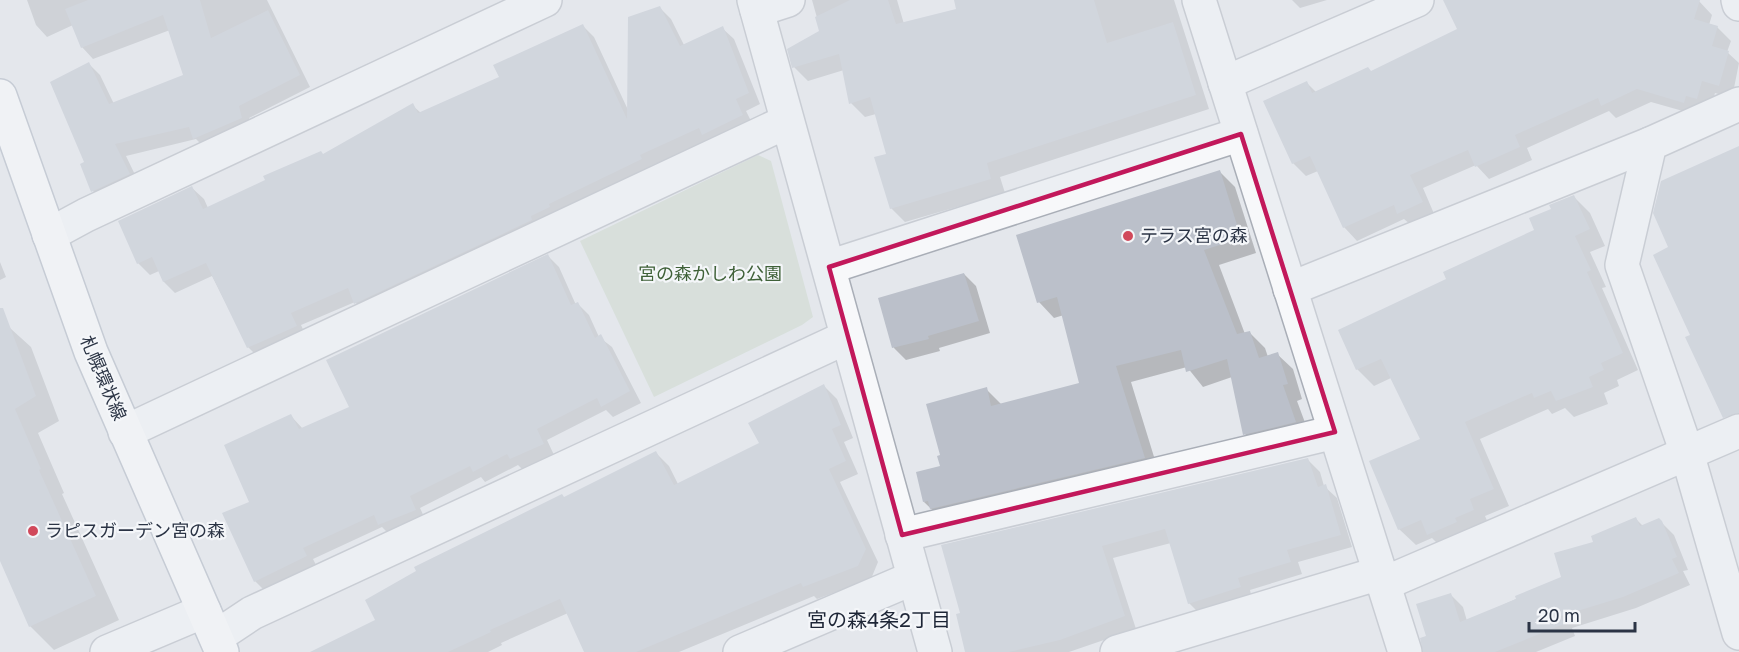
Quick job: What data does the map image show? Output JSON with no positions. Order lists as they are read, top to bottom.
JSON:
{
  "streets": {
    "main road": ["札幌環状線"]
  },
  "districts": ["宮の森4条2丁目"],
  "parks": ["宮の森かしわ公園"],
  "places": ["テラス宮の森", "ラピスガーデン宮の森"],
  "scale_bar": "20 m"
}
